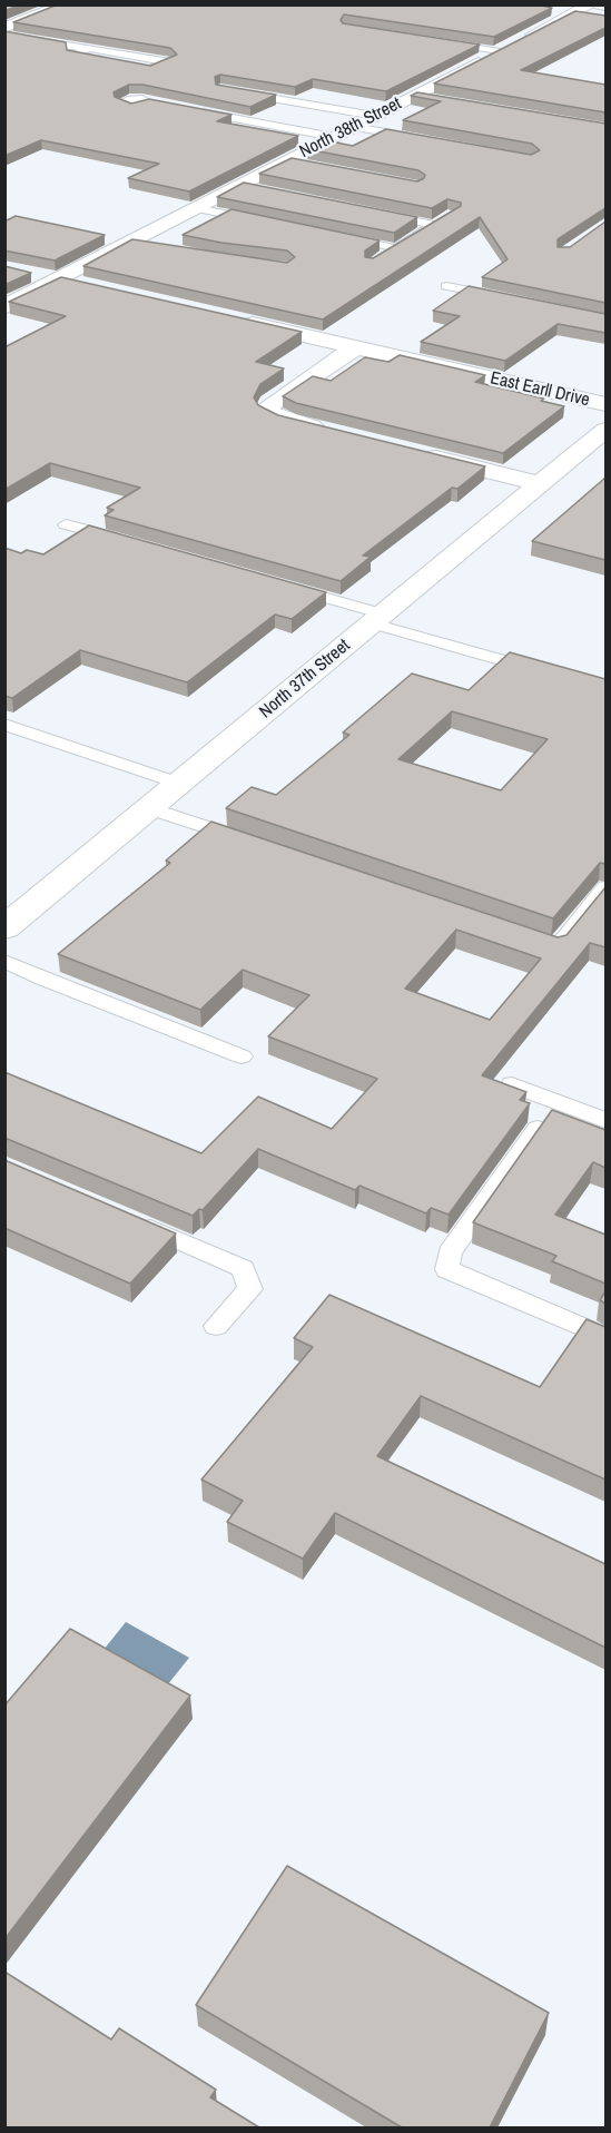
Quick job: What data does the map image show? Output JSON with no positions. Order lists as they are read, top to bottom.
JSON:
{
  "streets": {
    "street": ["North 38th Street", "East Earll Drive", "North 37th Street"]
  }
}
